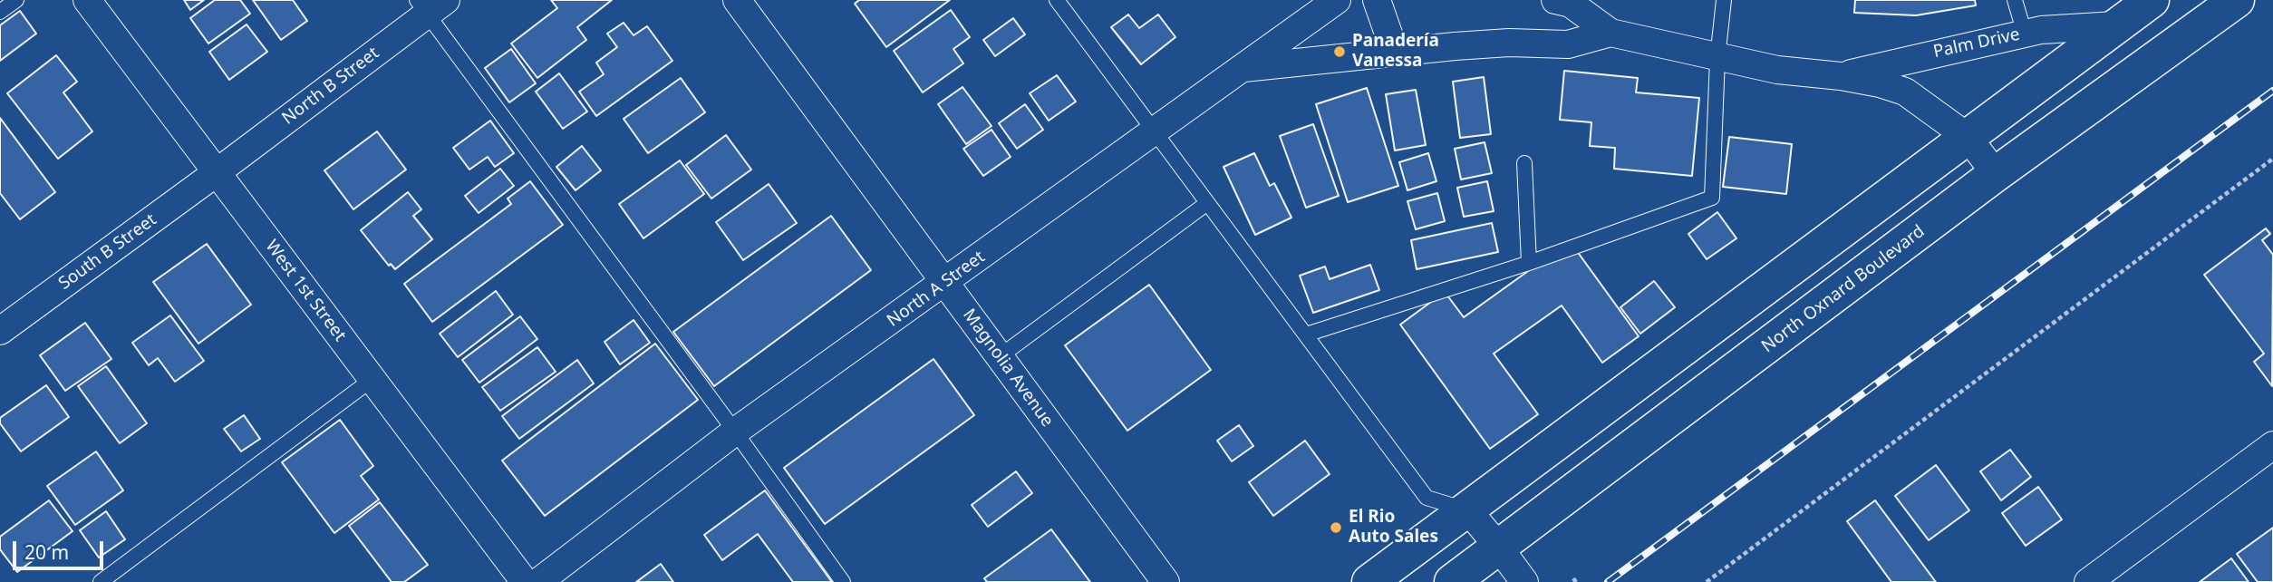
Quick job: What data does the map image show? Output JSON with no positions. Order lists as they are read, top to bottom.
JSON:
{
  "streets": {
    "main road": ["North Oxnard Boulevard"],
    "street": [
      "Palm Drive",
      "North B Street",
      "South B Street",
      "North A Street",
      "West 1st Street",
      "Magnolia Avenue"
    ]
  },
  "crossings": [
    ["Palm Drive", "North A Street"],
    ["Palm Drive", "North Oxnard Boulevard"],
    ["North B Street", "South B Street"],
    ["North B Street", "West 1st Street"],
    ["South B Street", "West 1st Street"],
    ["North A Street", "Magnolia Avenue"]
  ],
  "places": ["Panadería Vanessa", "El Rio Auto Sales"],
  "scale_bar": "20 m"
}
